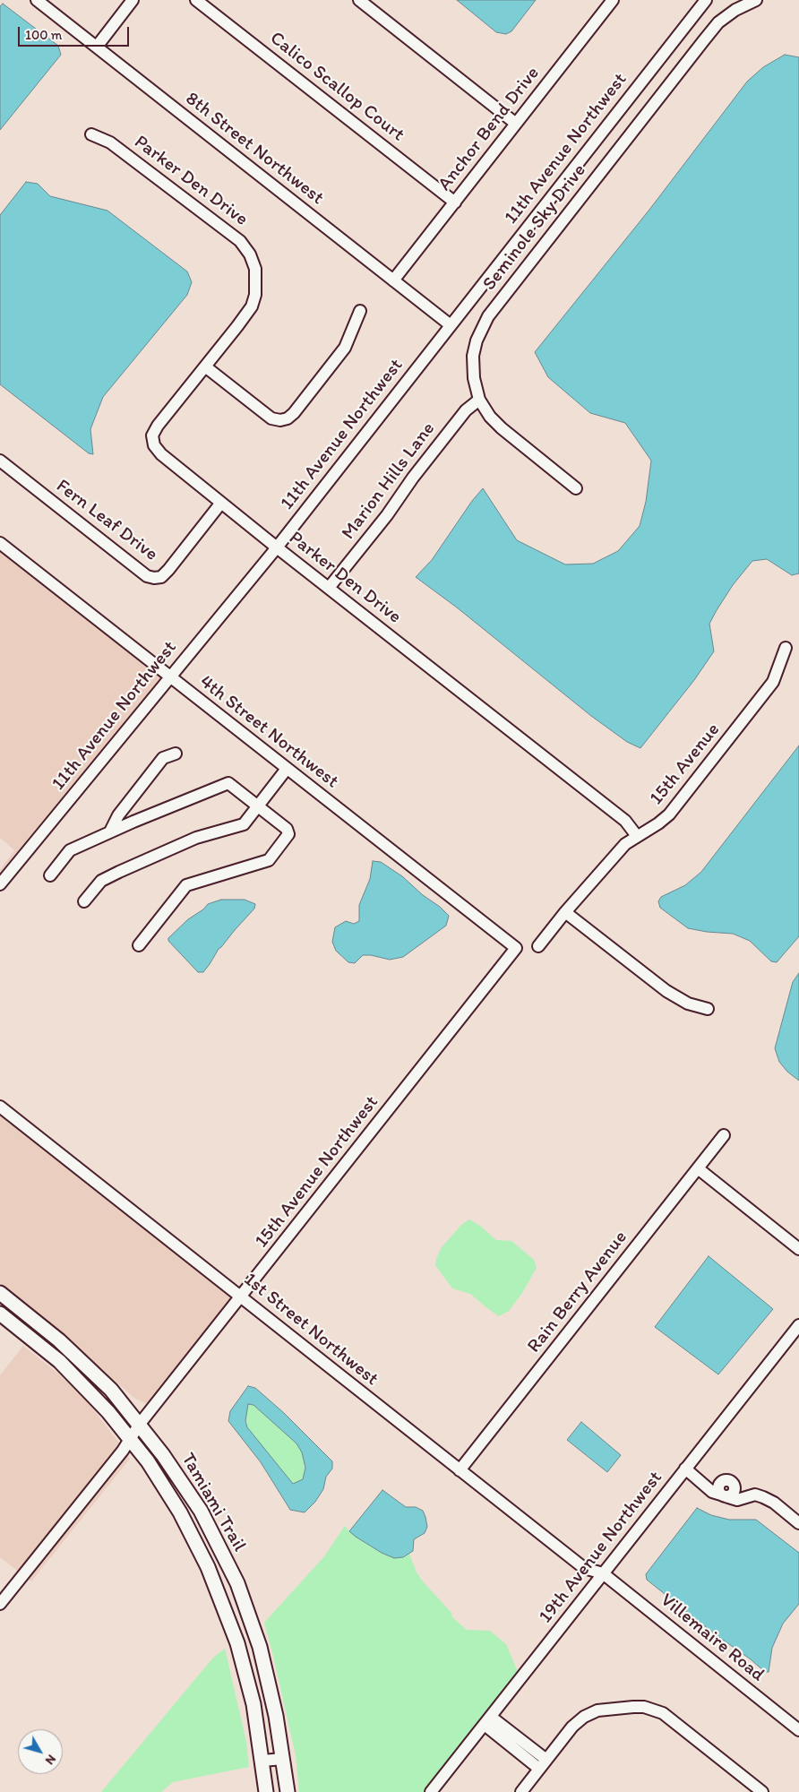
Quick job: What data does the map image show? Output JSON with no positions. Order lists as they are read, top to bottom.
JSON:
{
  "streets": {
    "main road": ["Tamiami Trail"],
    "street": [
      "Calico Scallop Court",
      "Anchor Bend Drive",
      "8th Street Northwest",
      "11th Avenue Northwest",
      "Parker Den Drive",
      "Seminole Sky Drive",
      "Marion Hills Lane",
      "Fern Leaf Drive",
      "4th Street Northwest",
      "15th Avenue",
      "15th Avenue Northwest",
      "Rain Berry Avenue",
      "1st Street Northwest",
      "19th Avenue Northwest",
      "Villemaire Road"
    ]
  },
  "crossings": [
    ["Calico Scallop Court", "Anchor Bend Drive"],
    ["Anchor Bend Drive", "8th Street Northwest"],
    ["8th Street Northwest", "11th Avenue Northwest"],
    ["11th Avenue Northwest", "Parker Den Drive"],
    ["11th Avenue Northwest", "4th Street Northwest"],
    ["Parker Den Drive", "Marion Hills Lane"],
    ["Parker Den Drive", "Fern Leaf Drive"],
    ["Parker Den Drive", "15th Avenue"],
    ["Seminole Sky Drive", "Marion Hills Lane"],
    ["4th Street Northwest", "15th Avenue Northwest"],
    ["15th Avenue Northwest", "1st Street Northwest"],
    ["15th Avenue Northwest", "Tamiami Trail"],
    ["Rain Berry Avenue", "1st Street Northwest"],
    ["1st Street Northwest", "19th Avenue Northwest"],
    ["1st Street Northwest", "Villemaire Road"],
    ["19th Avenue Northwest", "Villemaire Road"]
  ],
  "scale_bar": "100 m",
  "north": "bottom right"
}
